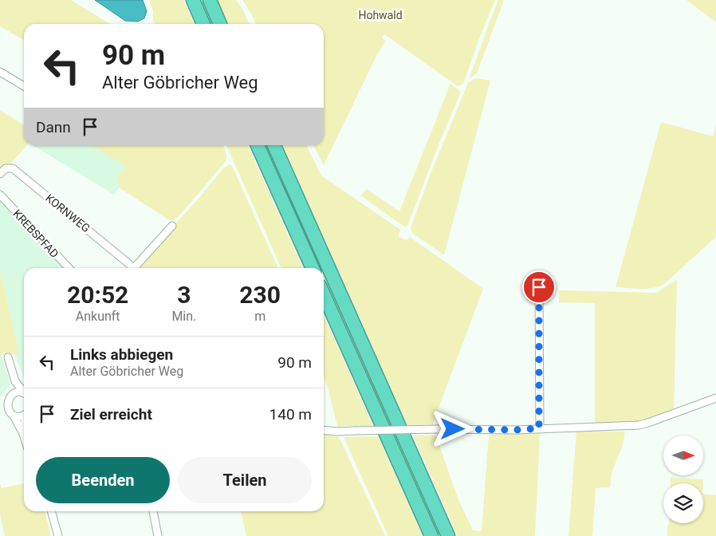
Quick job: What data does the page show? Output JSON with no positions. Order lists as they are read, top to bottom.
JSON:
{
  "streets": {
    "street": ["KORNWEG", "KREBSPFAD"]
  },
  "parks": ["Hohwald"],
  "north": "right",
  "page": {
    "turn": ["90 m", "Alter Göbricher Weg"],
    "then": "Dann",
    "eta": [
      "20:52",
      "Ankunft",
      "3",
      "Min.",
      "230",
      "m"
    ],
    "list": [
      {
        "name": "Links abbiegen",
        "note": "Alter Göbricher Weg",
        "value": "90 m"
      },
      {
        "name": "Ziel erreicht",
        "value": "140 m"
      }
    ],
    "buttons": ["Beenden", "Teilen"]
  }
}
